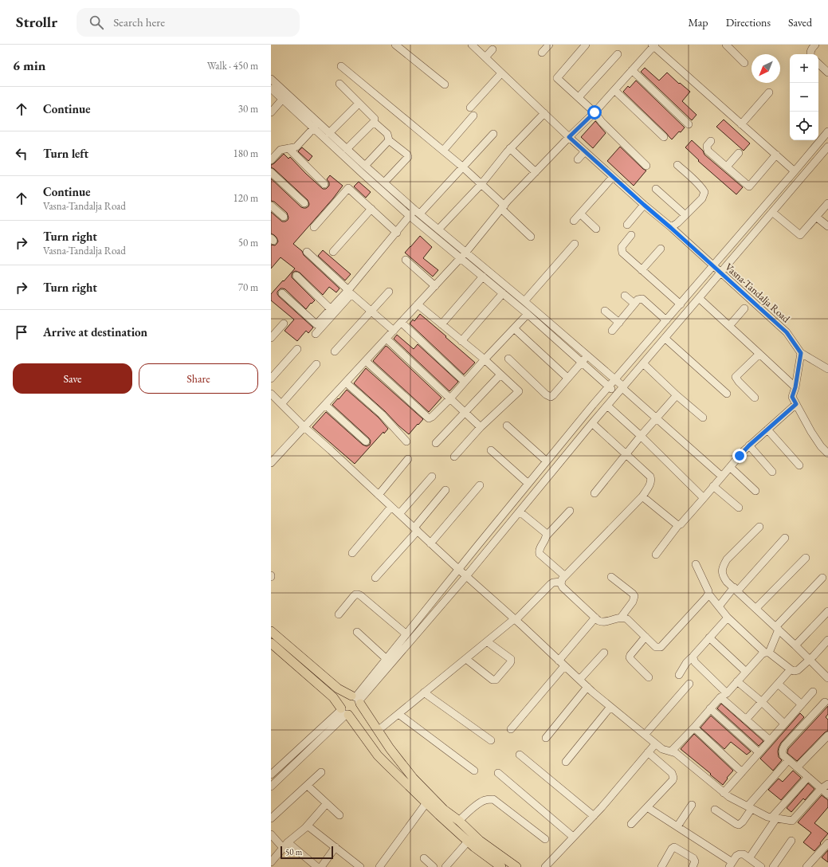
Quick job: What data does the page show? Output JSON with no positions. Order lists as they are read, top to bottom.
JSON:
{
  "streets": {
    "street": ["Vasna-Tandalja Road"]
  },
  "scale_bar": "50 m",
  "north": "bottom left",
  "page": {
    "header": "Strollr",
    "search": "Search here",
    "nav": ["Map", "Directions", "Saved"],
    "heading": ["6 min", "Walk · 450 m"],
    "map_buttons": ["+", "−"],
    "list": [
      ["Continue", "30 m"],
      ["Turn left", "180 m"],
      ["Continue", "Vasna-Tandalja Road", "120 m"],
      ["Turn right", "Vasna-Tandalja Road", "50 m"],
      ["Turn right", "70 m"],
      "Arrive at destination"
    ],
    "buttons": ["Save", "Share"],
    "scale": "50 m"
  }
}
